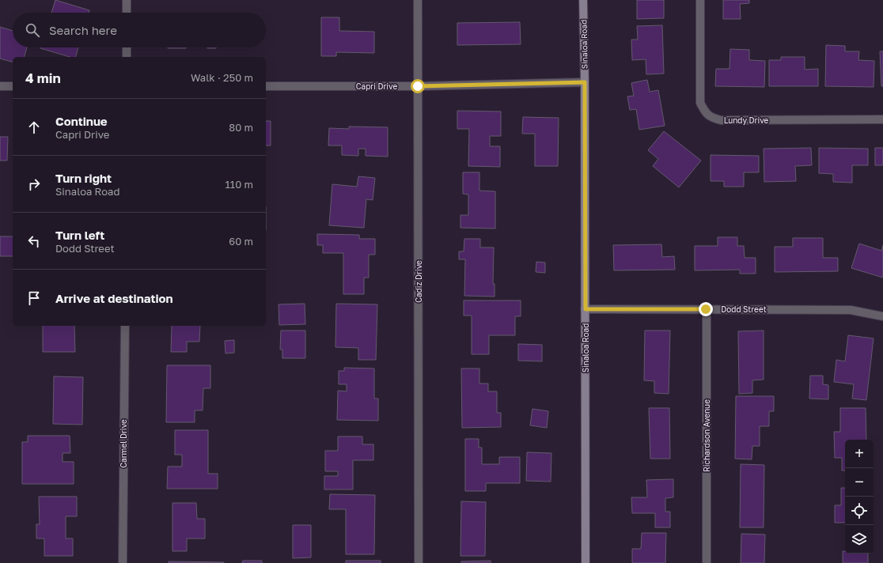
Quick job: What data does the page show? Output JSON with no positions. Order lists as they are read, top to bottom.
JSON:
{
  "streets": {
    "street": [
      "Sinaloa Road",
      "Capri Drive",
      "Lundy Drive",
      "Cadiz Drive",
      "Dodd Street",
      "Richardson Avenue",
      "Carmel Drive"
    ]
  },
  "crossings": [
    ["Sinaloa Road", "Capri Drive"],
    ["Sinaloa Road", "Dodd Street"],
    ["Capri Drive", "Cadiz Drive"],
    ["Dodd Street", "Richardson Avenue"]
  ],
  "page": {
    "search": "Search here",
    "heading": ["4 min", "Walk · 250 m"],
    "list": [
      ["Continue", "Capri Drive", "80 m"],
      ["Turn right", "Sinaloa Road", "110 m"],
      ["Turn left", "Dodd Street", "60 m"],
      "Arrive at destination"
    ],
    "map_buttons": ["+", "−"]
  }
}
